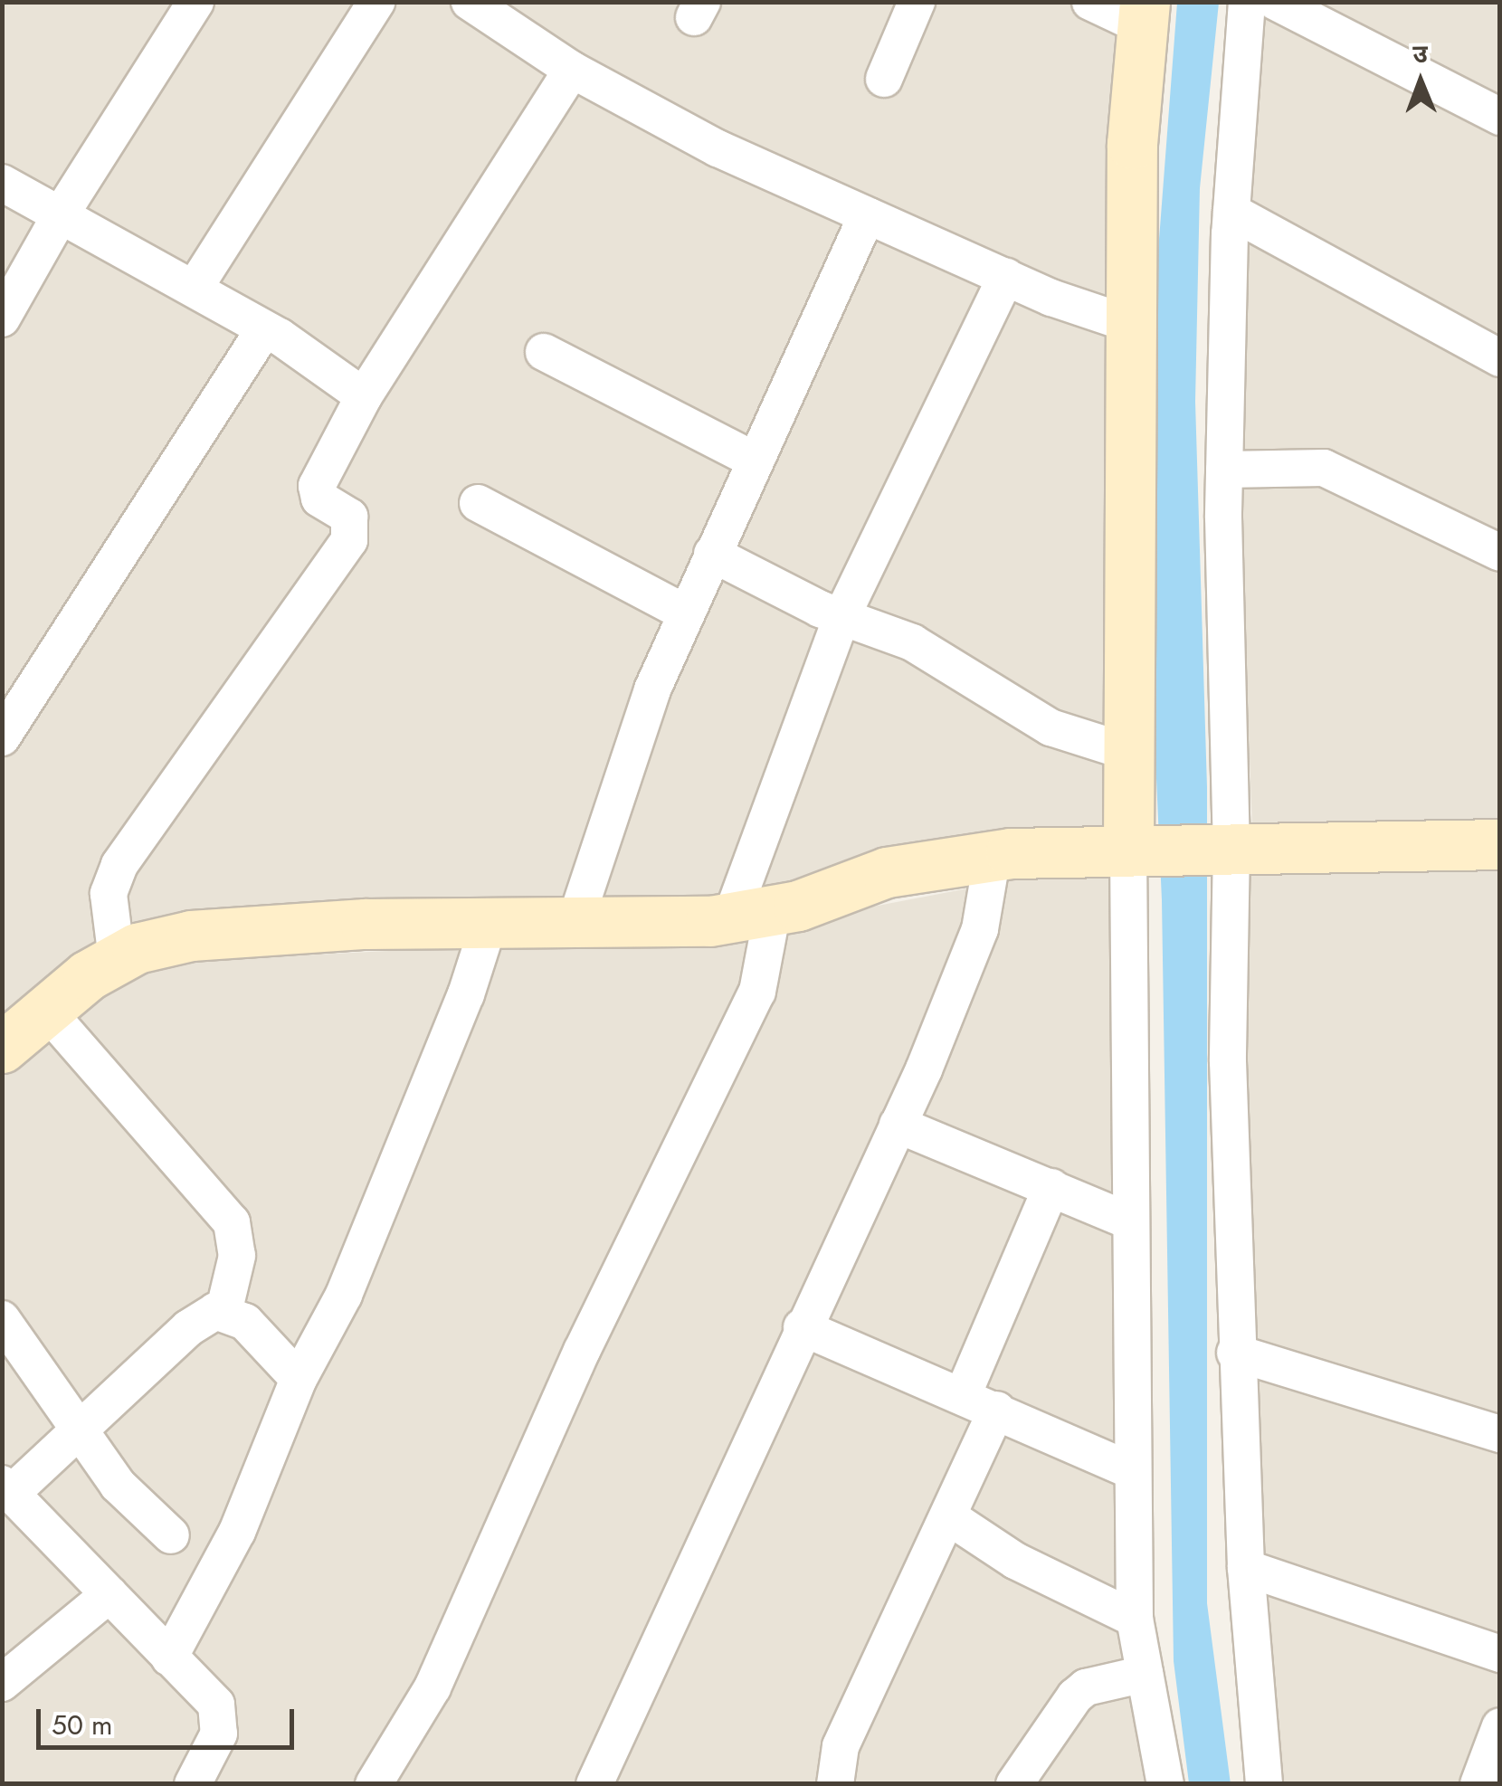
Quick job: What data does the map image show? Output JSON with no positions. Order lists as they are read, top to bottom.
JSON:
{
  "scale_bar": "50 m",
  "north": "top"
}
